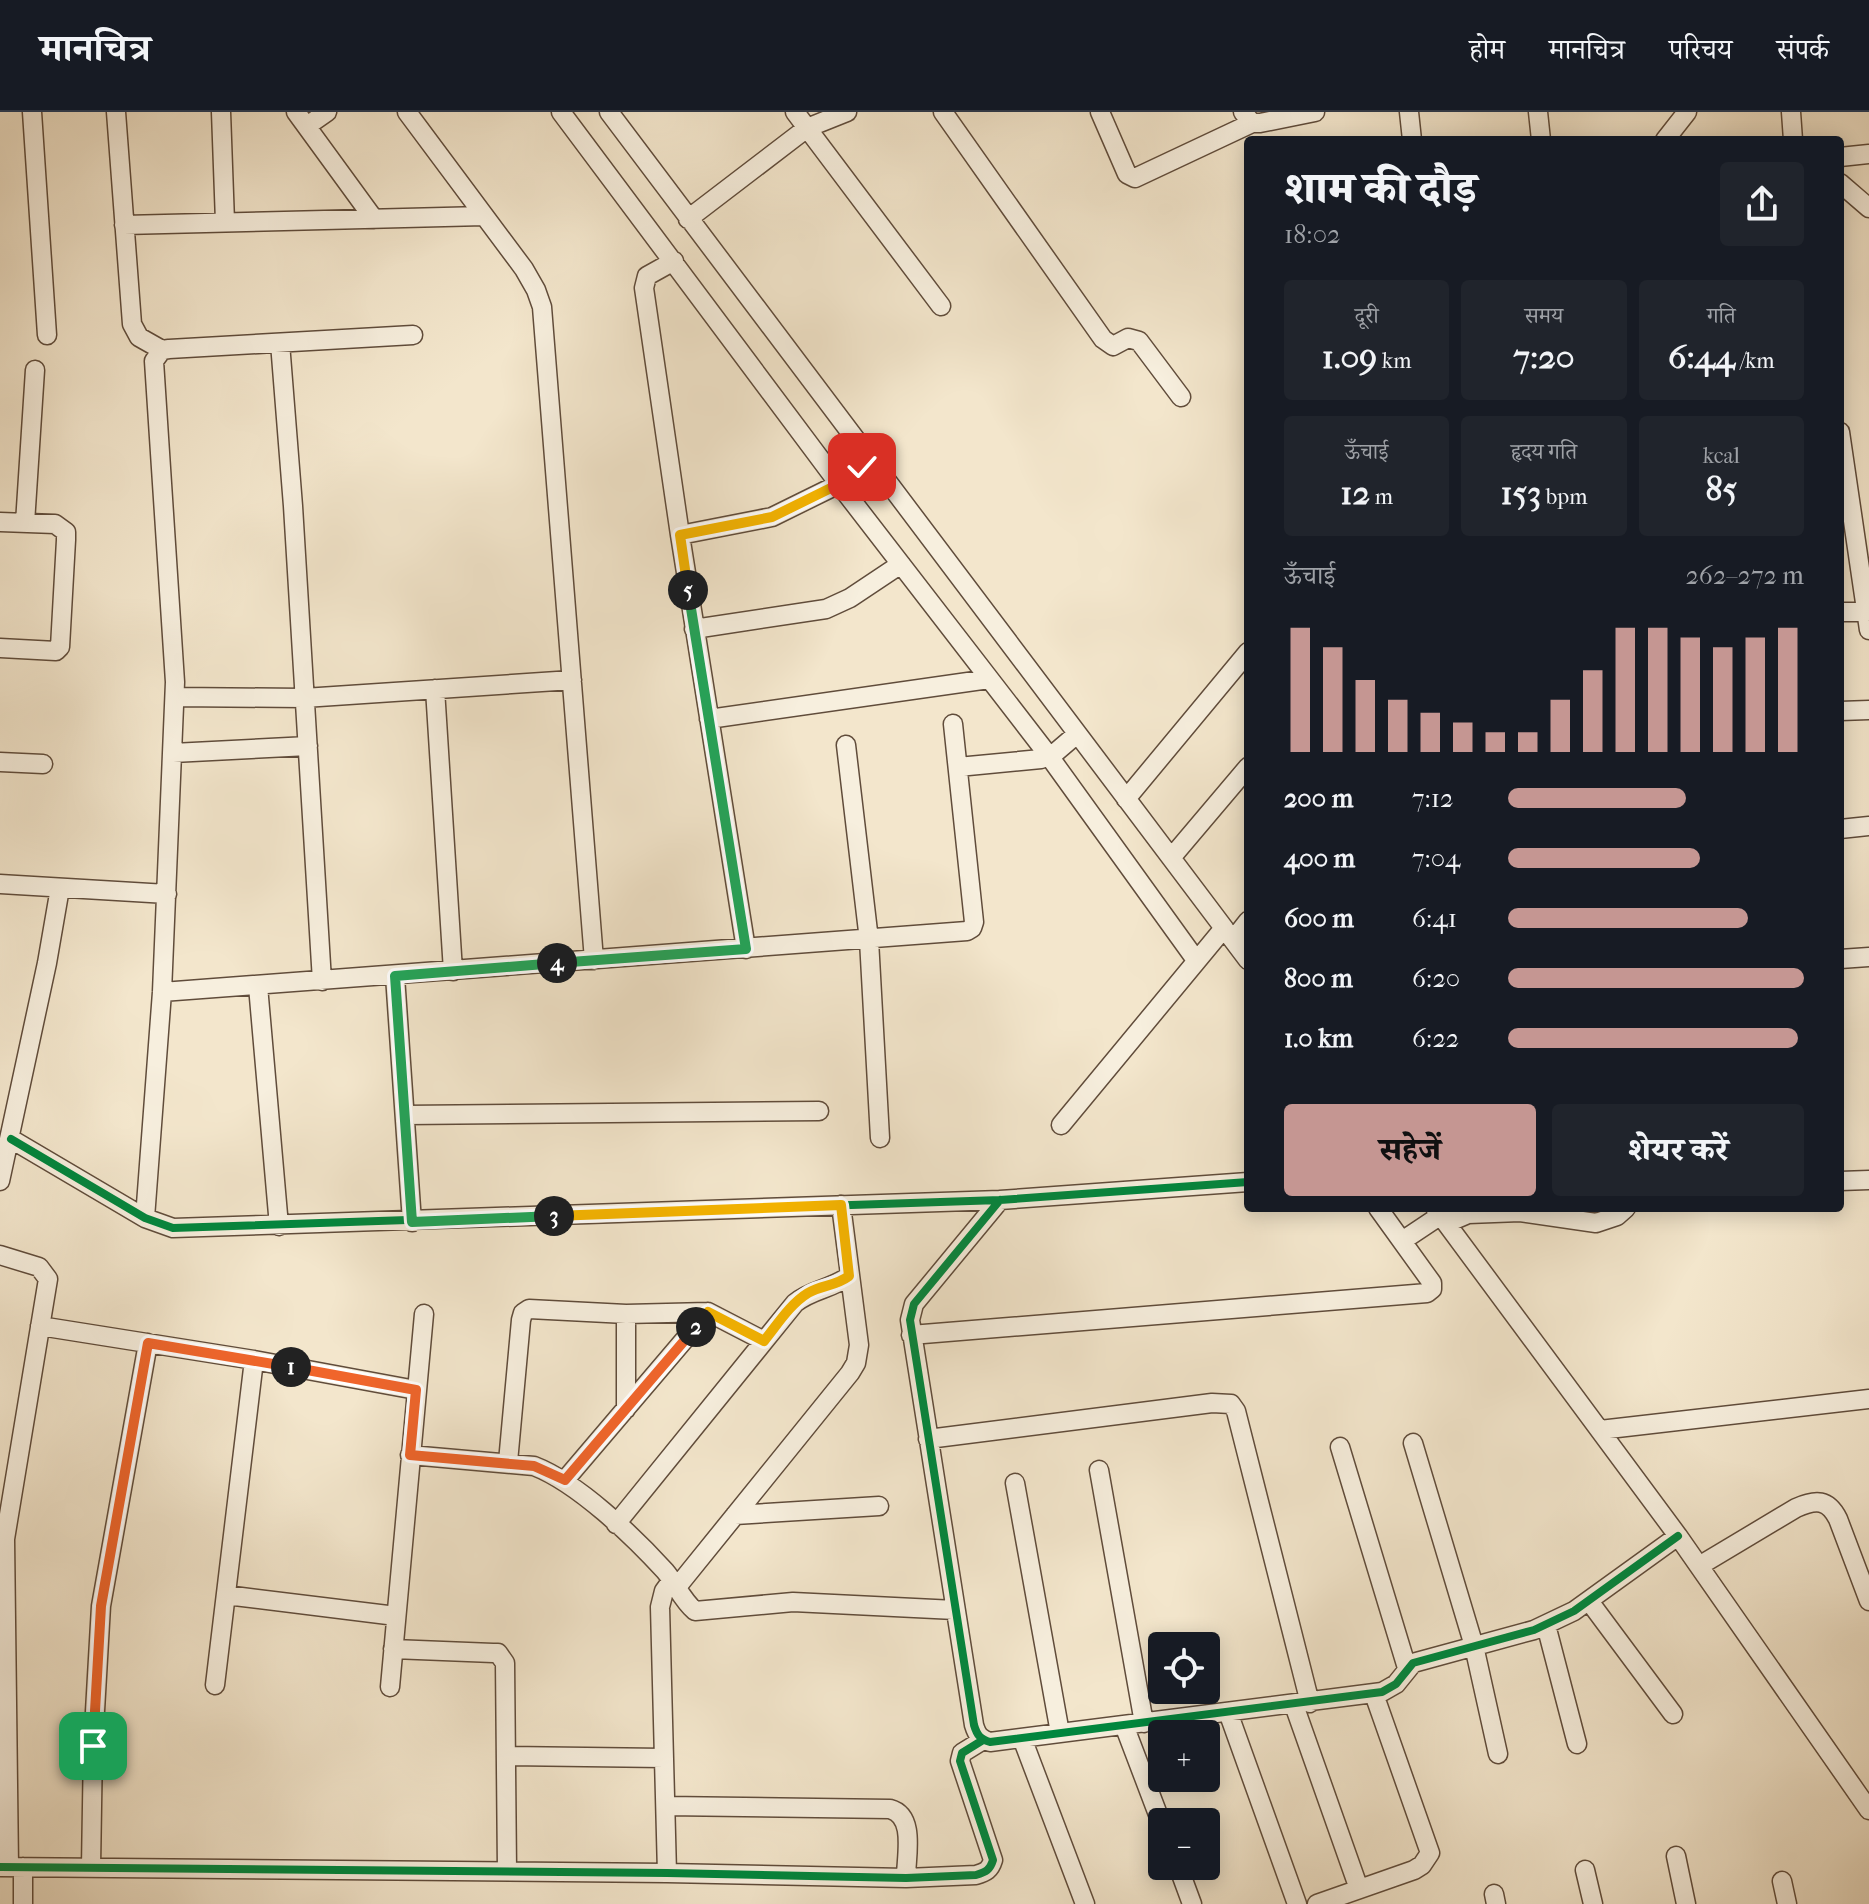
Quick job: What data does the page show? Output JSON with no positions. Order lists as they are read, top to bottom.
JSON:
{
  "page": {
    "header": "मानचित्र",
    "nav": [
      "होम",
      "मानचित्र",
      "परिचय",
      "संपर्क"
    ],
    "heading": ["शाम की दौड़", "18:02"],
    "stats": [
      ["दूरी", "1.09 km"],
      ["समय", "7:20"],
      ["गति", "6:44 /km"],
      ["ऊँचाई", "12 m"],
      ["हृदय गति", "153 bpm"],
      ["kcal", "85"]
    ],
    "chart": ["ऊँचाई", "262–272 m"],
    "pins": [
      "5",
      "4",
      "3",
      "2",
      "1"
    ],
    "list": [
      {
        "name": "200 m",
        "note": "7:12"
      },
      {
        "name": "400 m",
        "note": "7:04"
      },
      {
        "name": "600 m",
        "note": "6:41"
      },
      {
        "name": "800 m",
        "note": "6:20"
      },
      {
        "name": "1.0 km",
        "note": "6:22"
      }
    ],
    "buttons": ["सहेजें", "शेयर करें"],
    "map_buttons": ["+", "−"]
  }
}
